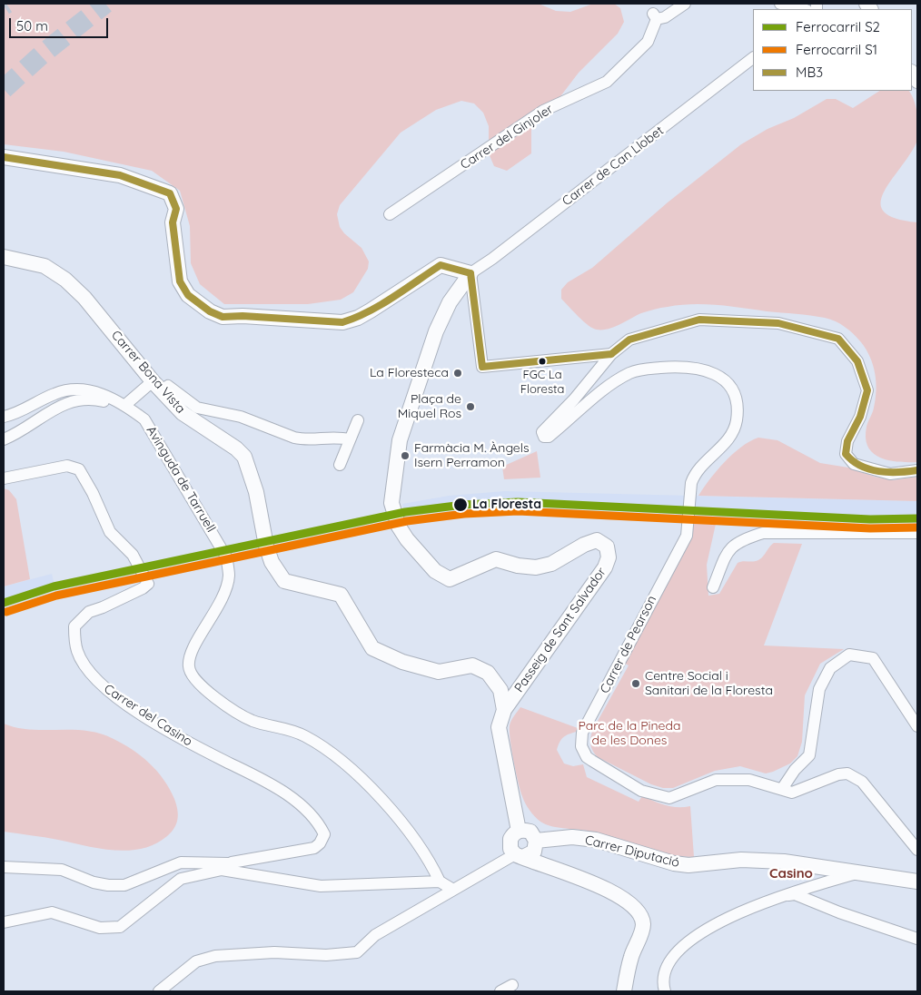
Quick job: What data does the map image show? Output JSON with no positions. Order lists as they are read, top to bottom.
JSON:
{
  "streets": {
    "street": [
      "Carrer del Ginjoler",
      "Carrer de Can Llobet",
      "Carrer Bona Vista",
      "Avinguda de Tarruell",
      "Passeig de Sant Salvador",
      "Carrer de Pearson",
      "Carrer del Casino",
      "Carrer Diputació"
    ]
  },
  "crossings": [
    ["Carrer de Can Llobet", "Passeig de Sant Salvador"],
    ["Carrer Bona Vista", "Passeig de Sant Salvador"]
  ],
  "districts": ["Casino"],
  "parks": ["Parc de la Pineda de les Dones"],
  "places": [
    "FGC La Floresta",
    "La Floresteca",
    "Plaça de Miquel Ros",
    "Farmàcia M. Àngels Isern Perramon",
    "La Floresta",
    "Centre Social i Sanitari de la Floresta"
  ],
  "lines": ["transit line MB3", "rail line S2", "rail line S1"],
  "legend": ["Ferrocarril S2", "Ferrocarril S1", "MB3"],
  "scale_bar": "50 m"
}
